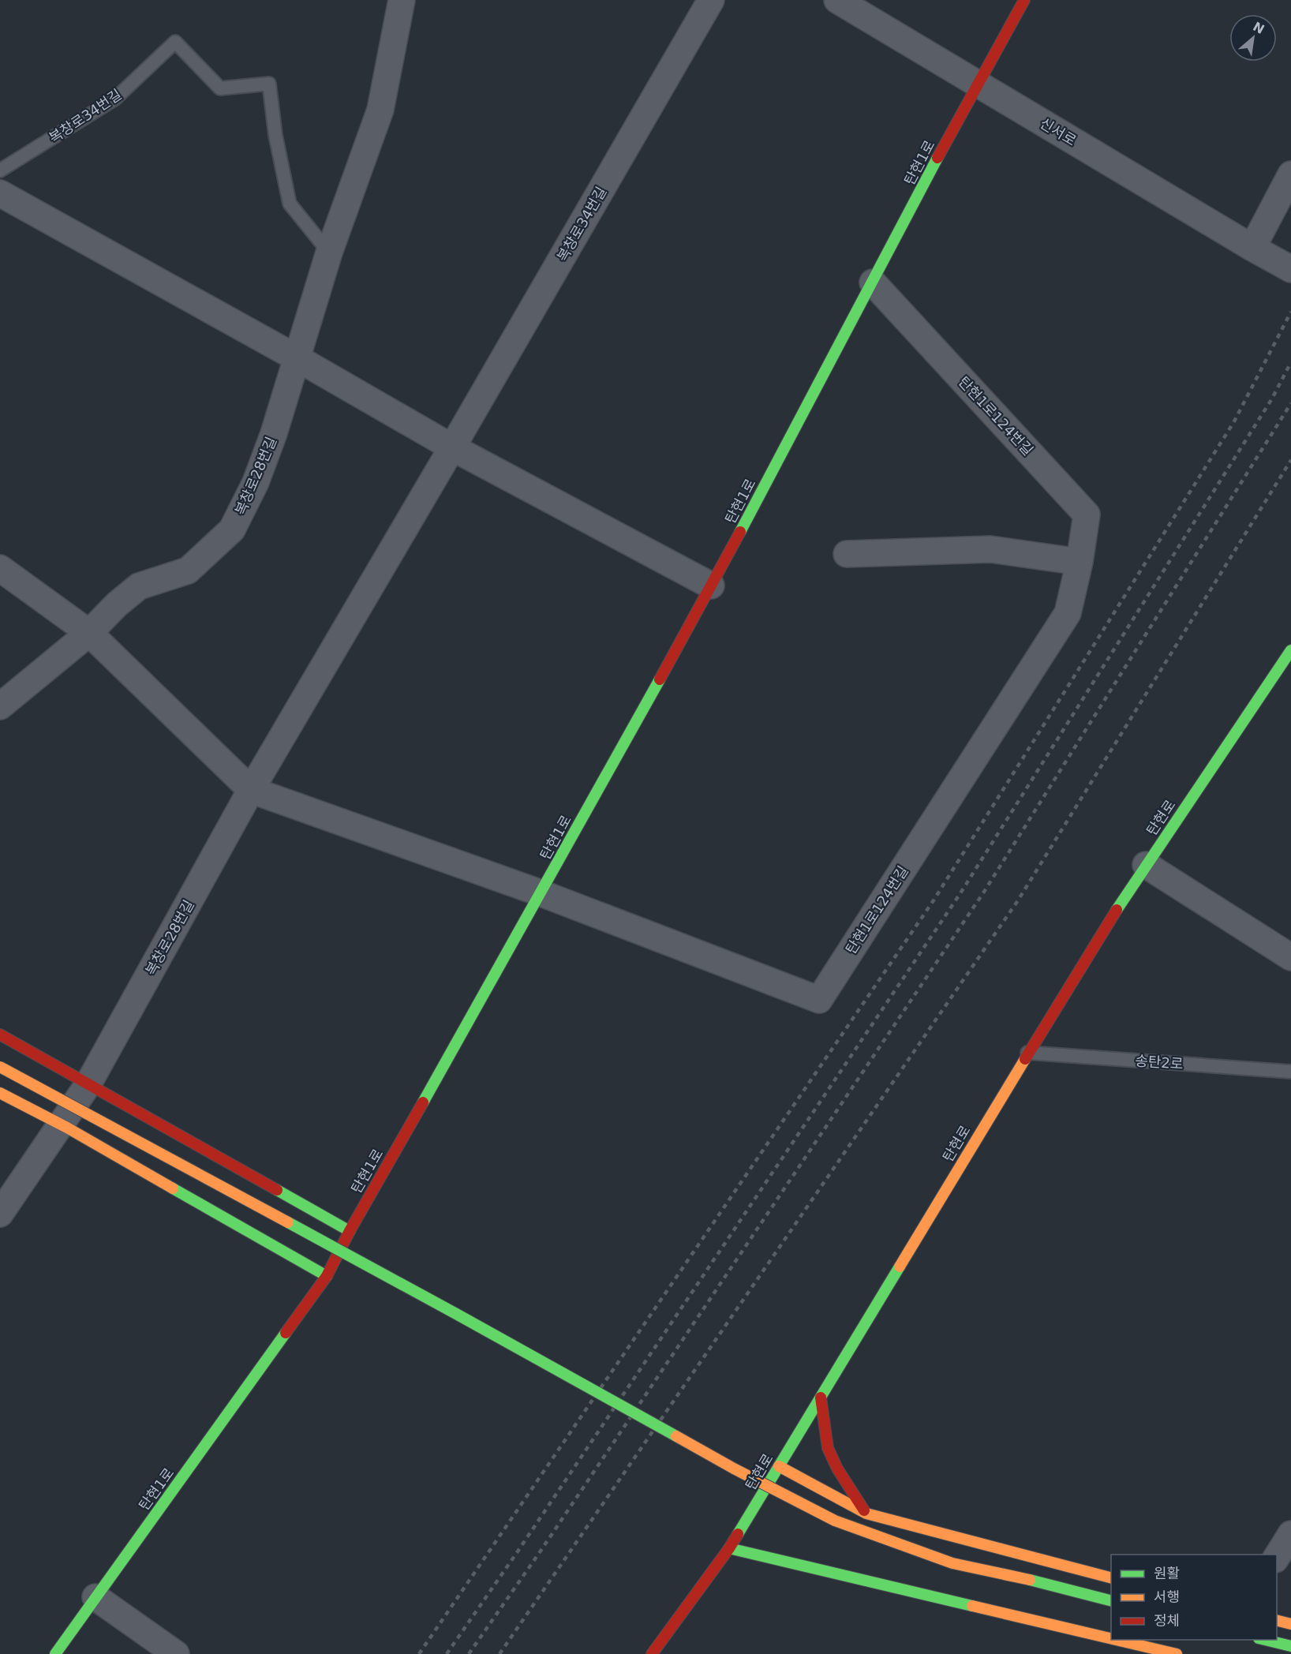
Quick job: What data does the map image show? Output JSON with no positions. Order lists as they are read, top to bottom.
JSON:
{
  "streets": {
    "street": [
      "복창로34번길",
      "신서로",
      "탄현1로",
      "탄현1로124번길",
      "복창로28번길",
      "탄현로"
    ],
    "lane": ["송탄2로"]
  },
  "crossings": [
    ["복창로34번길", "복창로28번길"],
    ["신서로", "탄현1로"],
    ["탄현1로", "탄현1로124번길"],
    ["탄현로", "송탄2로"]
  ],
  "legend": ["원활", "서행", "정체"],
  "north": "top right"
}
